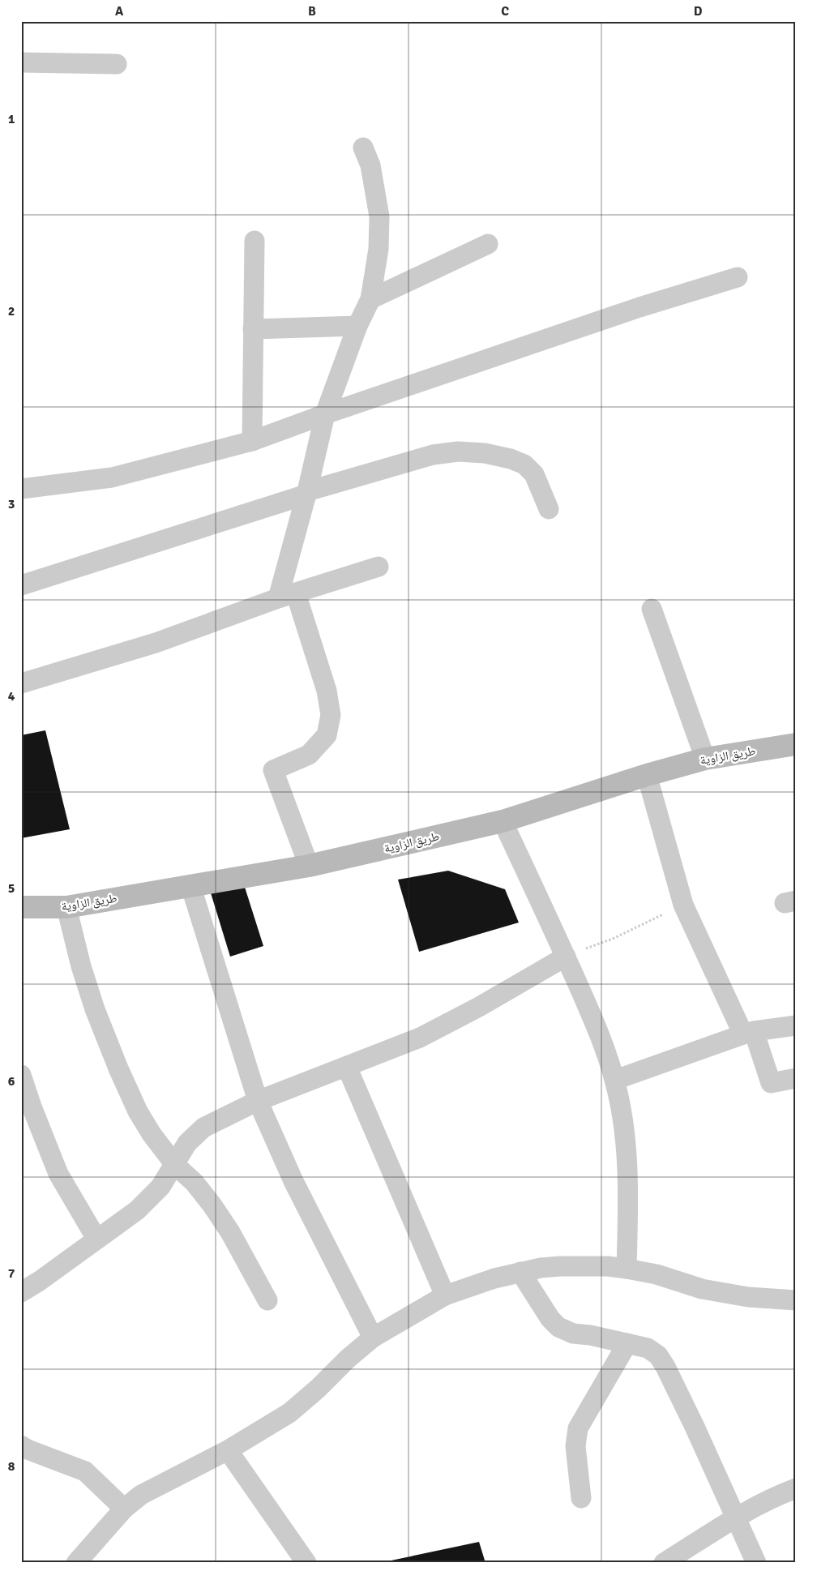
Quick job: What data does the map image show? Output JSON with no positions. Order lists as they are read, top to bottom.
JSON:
{
  "streets": {
    "street": ["طريق الزاوية"]
  },
  "grid": {
    "columns": [
      "A",
      "B",
      "C",
      "D"
    ],
    "rows": [
      "1",
      "2",
      "3",
      "4",
      "5",
      "6",
      "7",
      "8"
    ]
  }
}
